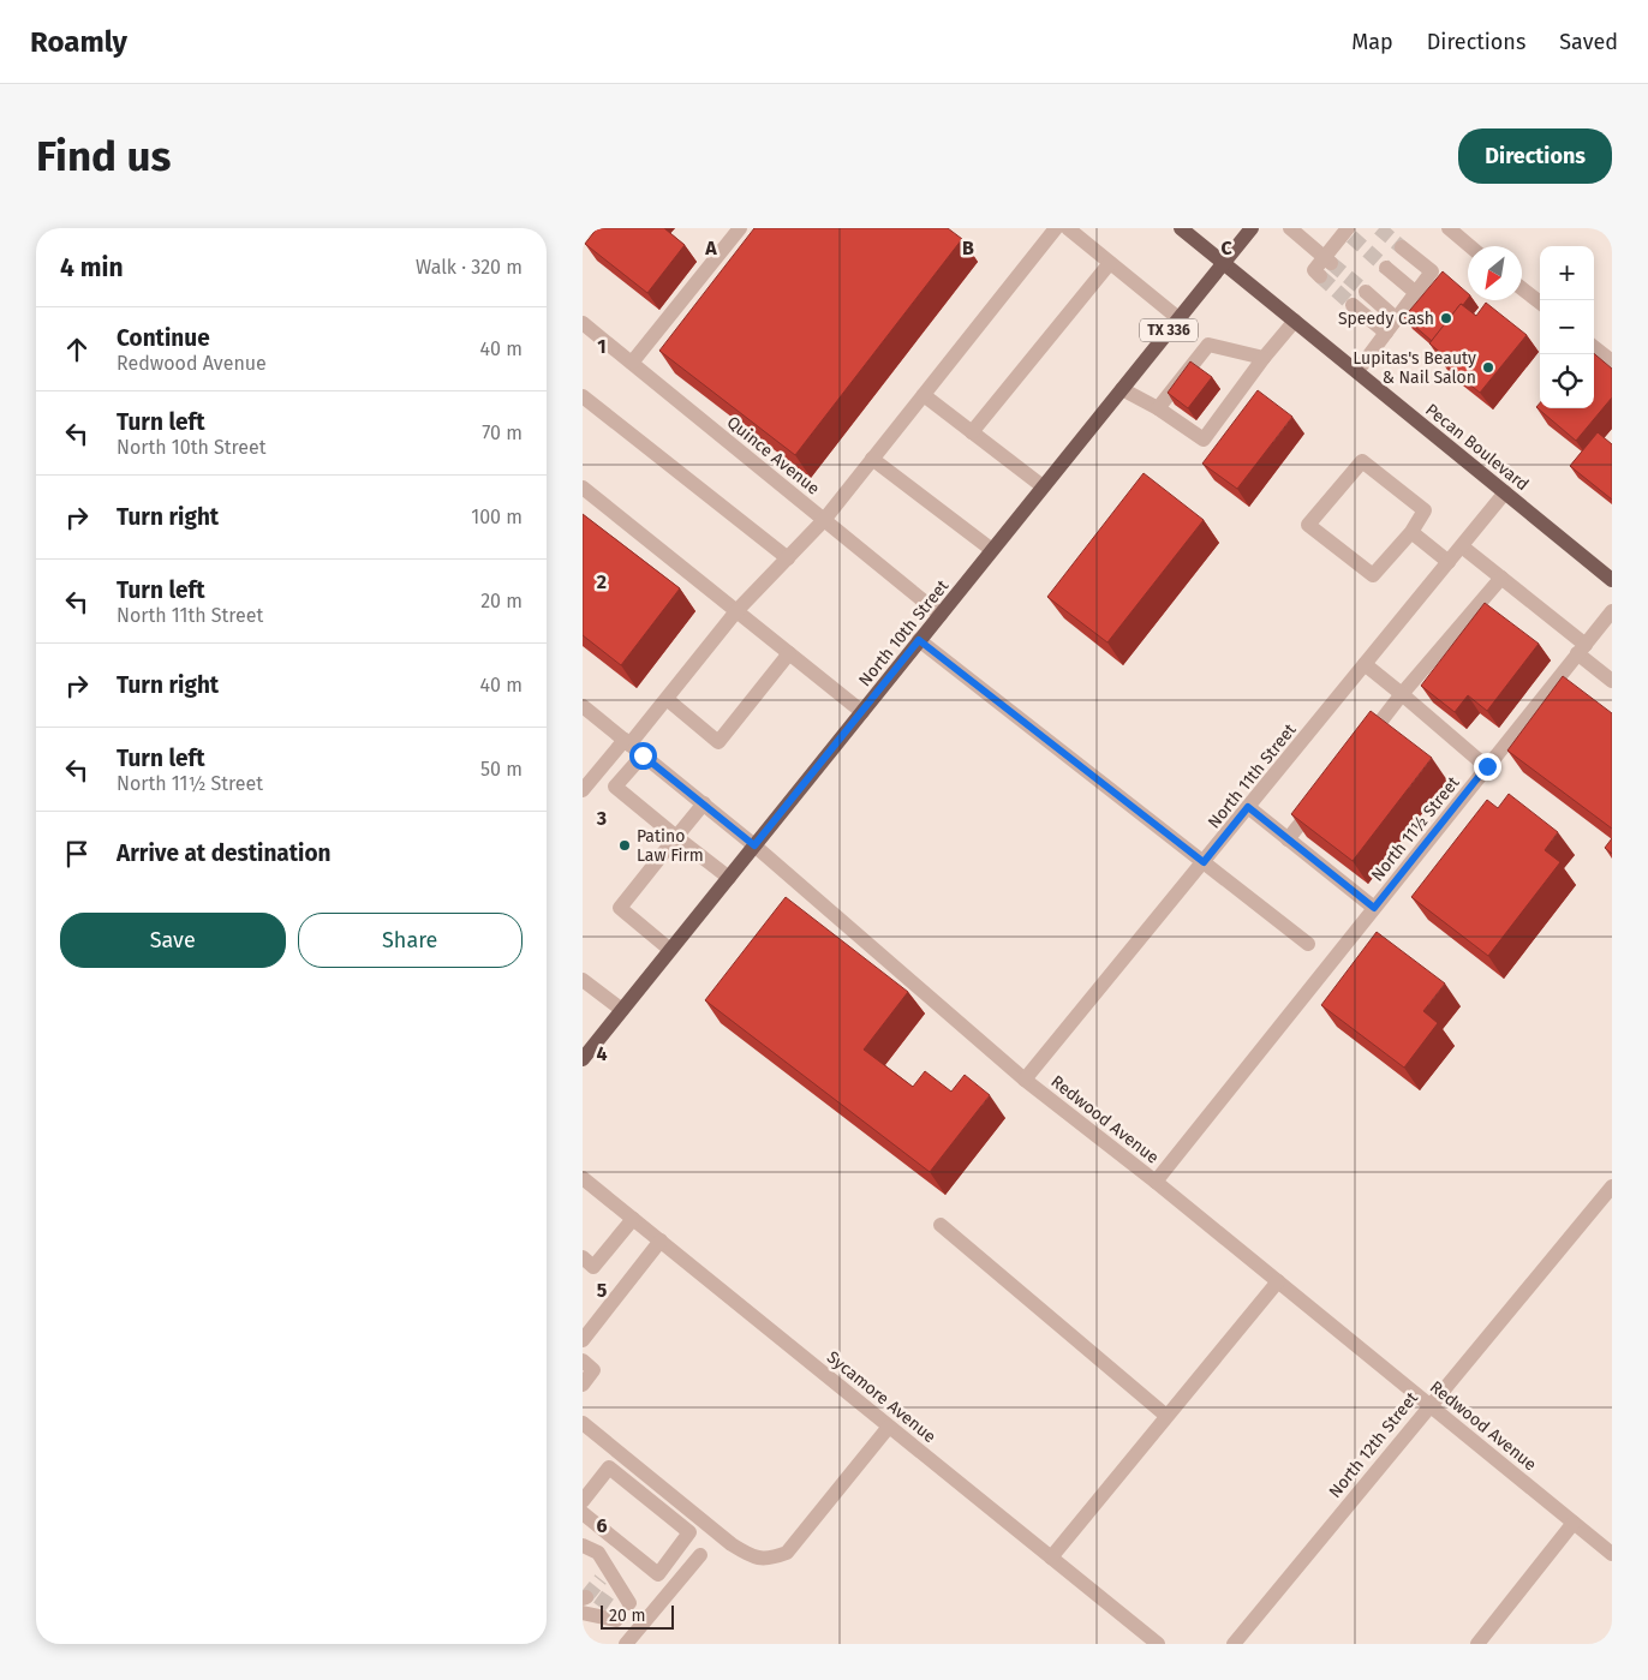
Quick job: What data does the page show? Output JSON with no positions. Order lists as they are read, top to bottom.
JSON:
{
  "streets": {
    "main road": ["TX 336", "Pecan Boulevard", "North 10th Street"],
    "street": [
      "Quince Avenue",
      "North 11th Street",
      "North 11½ Street",
      "Redwood Avenue",
      "Sycamore Avenue",
      "North 12th Street"
    ]
  },
  "crossings": [
    ["Pecan Boulevard", "North 10th Street"],
    ["Pecan Boulevard", "North 11th Street"],
    ["Quince Avenue", "North 10th Street"],
    ["North 10th Street", "Redwood Avenue"],
    ["North 11th Street", "Redwood Avenue"],
    ["North 11½ Street", "Redwood Avenue"],
    ["Redwood Avenue", "North 12th Street"]
  ],
  "places": ["Speedy Cash", "Lupitas's Beauty & Nail Salon", "Patino Law Firm"],
  "scale_bar": "20 m",
  "north": "bottom left",
  "page": {
    "header": "Roamly",
    "nav": ["Map", "Directions", "Saved"],
    "buttons": [
      "Directions",
      ["Save", "Share"]
    ],
    "title": "Find us",
    "heading": ["4 min", "Walk · 320 m"],
    "map_buttons": ["+", "−"],
    "list": [
      ["Continue", "Redwood Avenue", "40 m"],
      ["Turn left", "North 10th Street", "70 m"],
      ["Turn right", "100 m"],
      ["Turn left", "North 11th Street", "20 m"],
      ["Turn right", "40 m"],
      ["Turn left", "North 11½ Street", "50 m"],
      "Arrive at destination"
    ],
    "scale": "20 m"
  },
  "grid": {
    "columns": ["A", "B", "C"],
    "rows": [
      "1",
      "2",
      "3",
      "4",
      "5",
      "6"
    ]
  }
}
